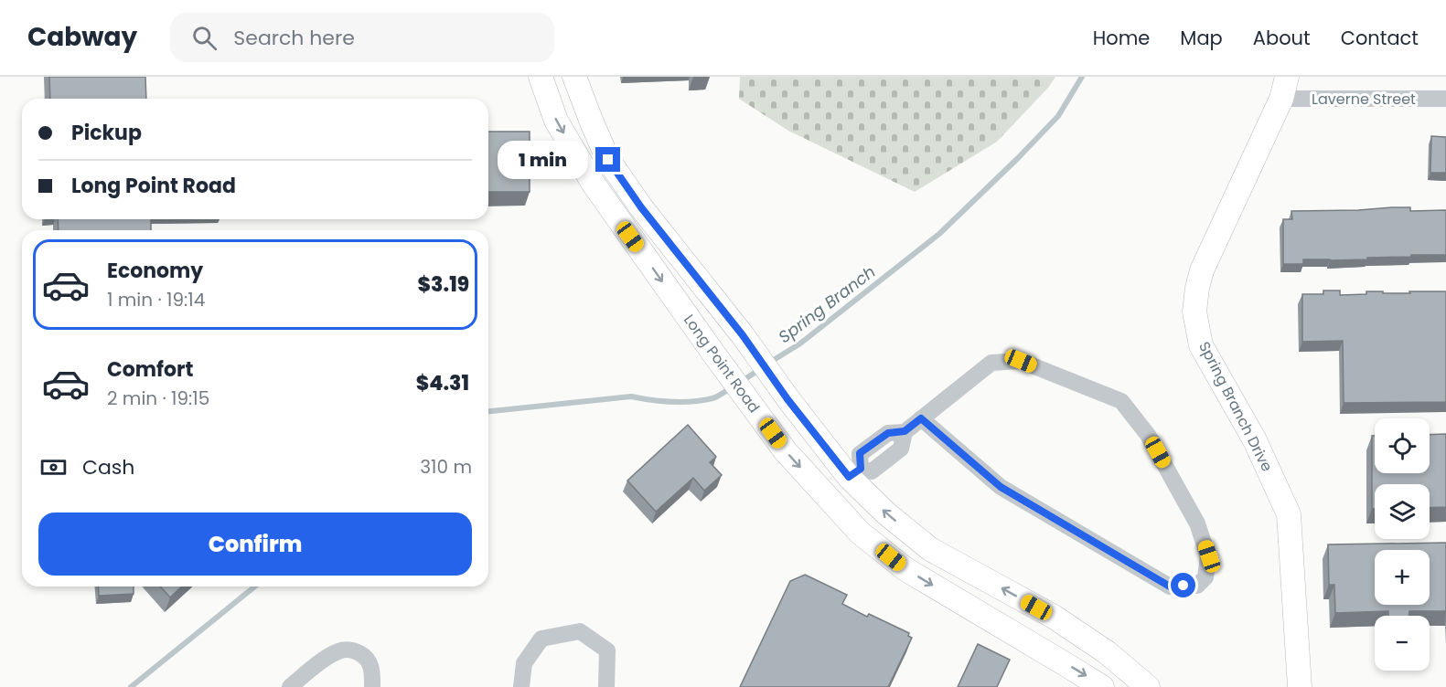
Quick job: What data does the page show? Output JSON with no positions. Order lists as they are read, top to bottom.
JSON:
{
  "streets": {
    "main road": ["Long Point Road", "Spring Branch Drive"],
    "street": ["Laverne Street"]
  },
  "crossings": [
    ["Laverne Street", "Spring Branch Drive"]
  ],
  "water": ["Spring Branch"],
  "page": {
    "header": "Cabway",
    "search": "Search here",
    "nav": [
      "Home",
      "Map",
      "About",
      "Contact"
    ],
    "banner": ["Pickup", "Long Point Road"],
    "bubble": "1 min",
    "list": [
      {
        "name": "Economy",
        "note": "1 min · 19:14",
        "value": "$3.19"
      },
      {
        "name": "Comfort",
        "note": "2 min · 19:15",
        "value": "$4.31"
      }
    ],
    "map_buttons": ["+", "−"],
    "pay": ["Cash", "310 m"],
    "buttons": "Confirm"
  }
}
